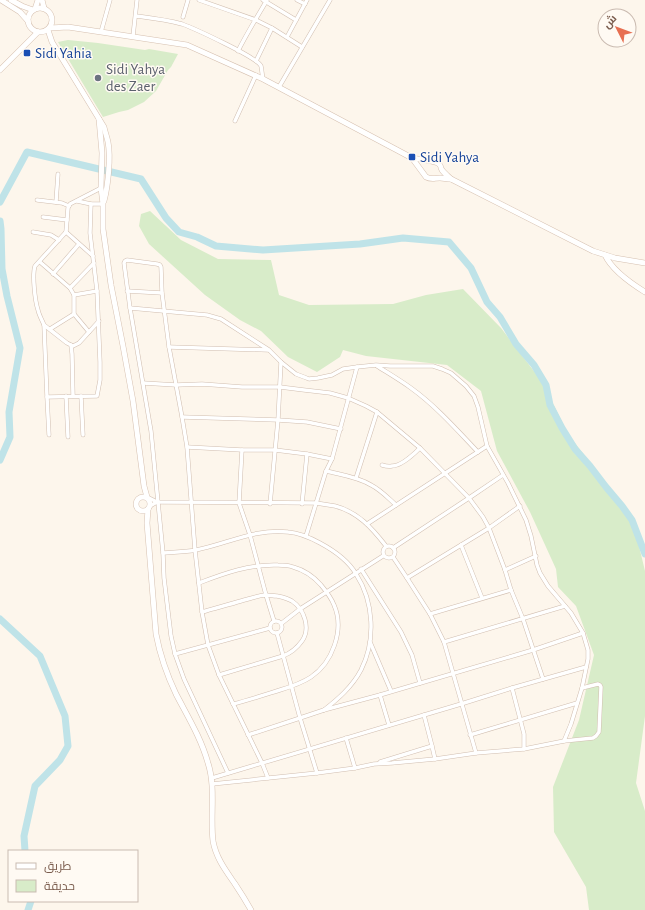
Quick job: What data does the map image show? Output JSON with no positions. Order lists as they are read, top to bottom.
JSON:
{
  "places": {
    "transit": ["Sidi Yahia", "Sidi Yahya"],
    "other": ["Sidi Yahya des Zaer"]
  },
  "legend": ["طريق", "حديقة"],
  "north": "top left"
}
